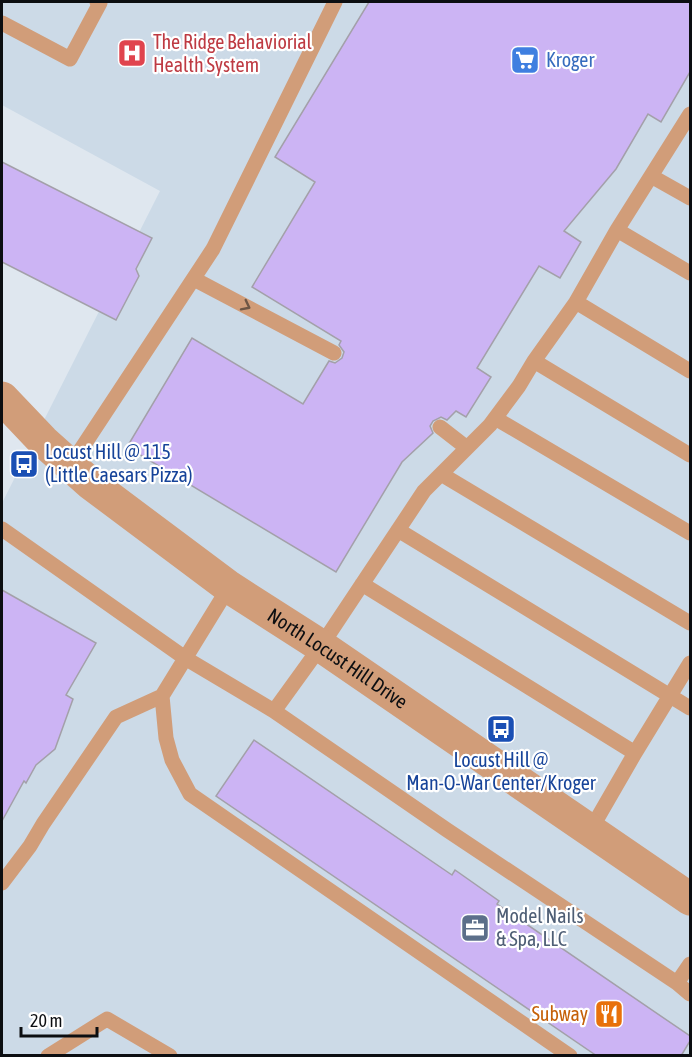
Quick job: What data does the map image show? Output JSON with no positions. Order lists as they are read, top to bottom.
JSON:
{
  "streets": {
    "street": ["North Locust Hill Drive"]
  },
  "places": {
    "hospital": ["The Ridge Behaviorial Health System"],
    "supermarket": ["Kroger"],
    "bus stop": ["Locust Hill @ 115 (Little Caesars Pizza)", "Locust Hill @ Man-O-War Center/Kroger"],
    "office": ["Model Nails & Spa, LLC"],
    "restaurant": ["Subway"]
  },
  "scale_bar": "20 m"
}
